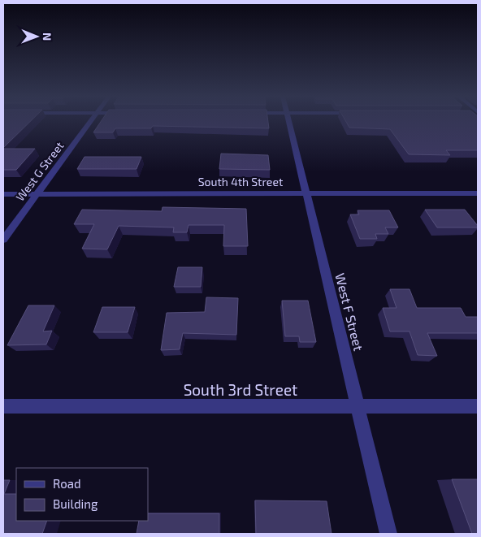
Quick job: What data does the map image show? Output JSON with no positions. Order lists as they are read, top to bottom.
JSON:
{
  "streets": {
    "street": [
      "West G Street",
      "South 4th Street",
      "West F Street",
      "South 3rd Street"
    ]
  },
  "crossings": [
    ["West G Street", "South 4th Street"],
    ["South 4th Street", "West F Street"],
    ["West F Street", "South 3rd Street"]
  ],
  "legend": ["Road", "Building"],
  "north": "right"
}
